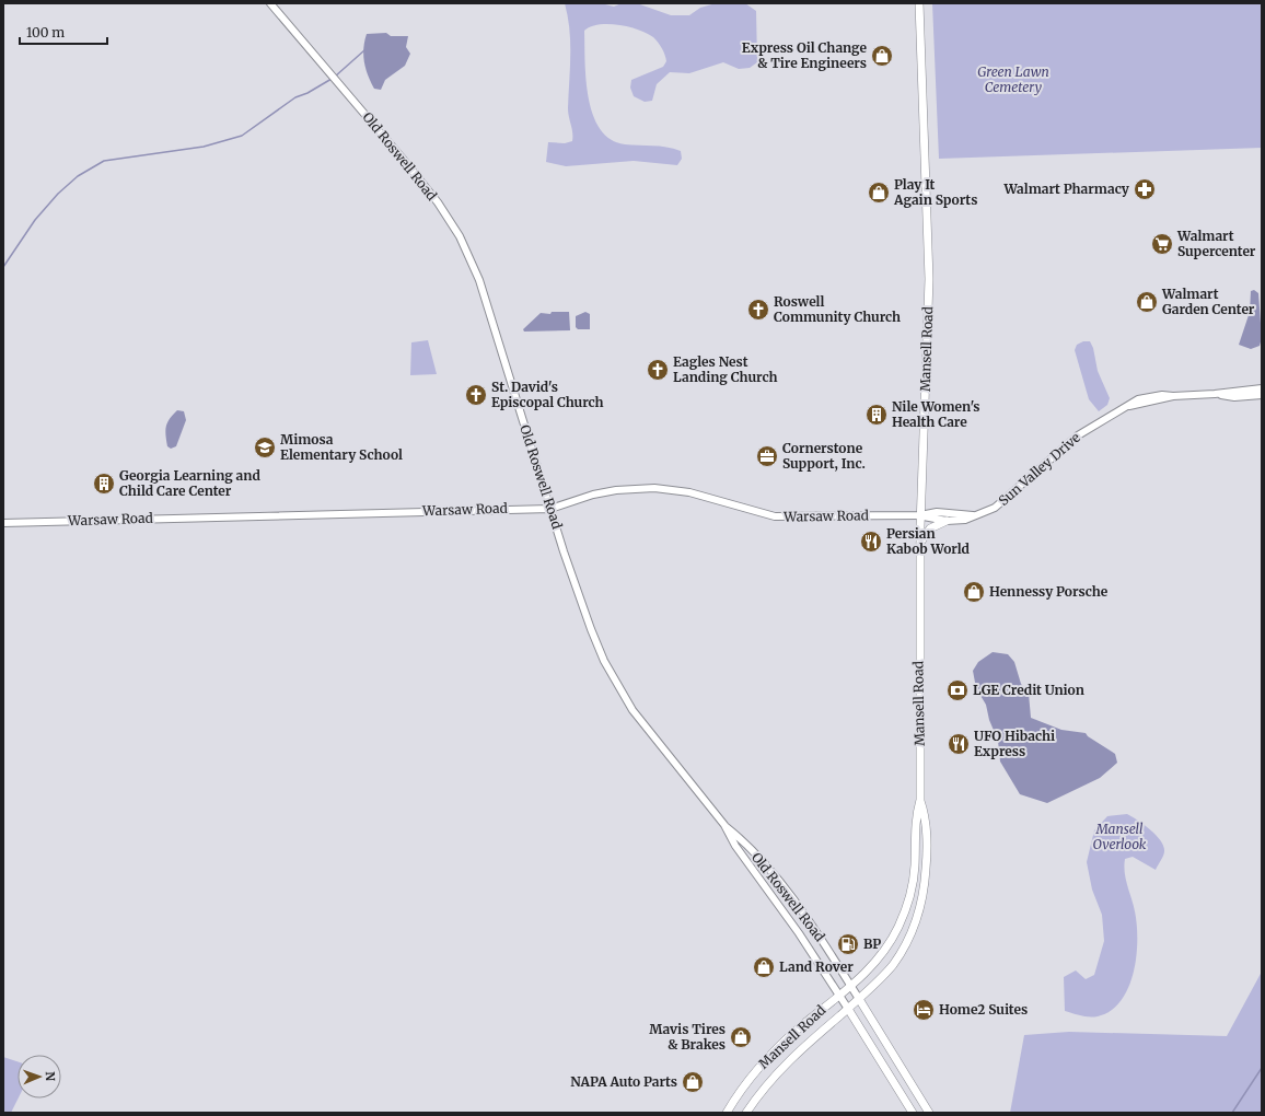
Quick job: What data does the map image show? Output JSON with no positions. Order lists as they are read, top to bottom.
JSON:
{
  "streets": {
    "main road": ["Mansell Road"],
    "street": ["Old Roswell Road", "Sun Valley Drive", "Warsaw Road"]
  },
  "crossings": [
    ["Old Roswell Road", "Mansell Road"],
    ["Old Roswell Road", "Warsaw Road"],
    ["Mansell Road", "Sun Valley Drive"],
    ["Mansell Road", "Warsaw Road"],
    ["Sun Valley Drive", "Warsaw Road"]
  ],
  "parks": ["Green Lawn Cemetery", "Mansell Overlook"],
  "places": {
    "shop": [
      "Express Oil Change & Tire Engineers",
      "Play It Again Sports",
      "Walmart Garden Center",
      "Hennessy Porsche",
      "Land Rover",
      "Mavis Tires & Brakes",
      "NAPA Auto Parts"
    ],
    "pharmacy": ["Walmart Pharmacy"],
    "supermarket": ["Walmart Supercenter"],
    "church": ["Roswell Community Church", "Eagles Nest Landing Church", "St. David's Episcopal Church"],
    "building": ["Nile Women's Health Care", "Georgia Learning and Child Care Center"],
    "school or university": ["Mimosa Elementary School"],
    "office": ["Cornerstone Support, Inc."],
    "restaurant": ["Persian Kabob World", "UFO Hibachi Express"],
    "bank": ["LGE Credit Union"],
    "fuel station": ["BP"],
    "hotel": ["Home2 Suites"]
  },
  "scale_bar": "100 m",
  "north": "right"
}
